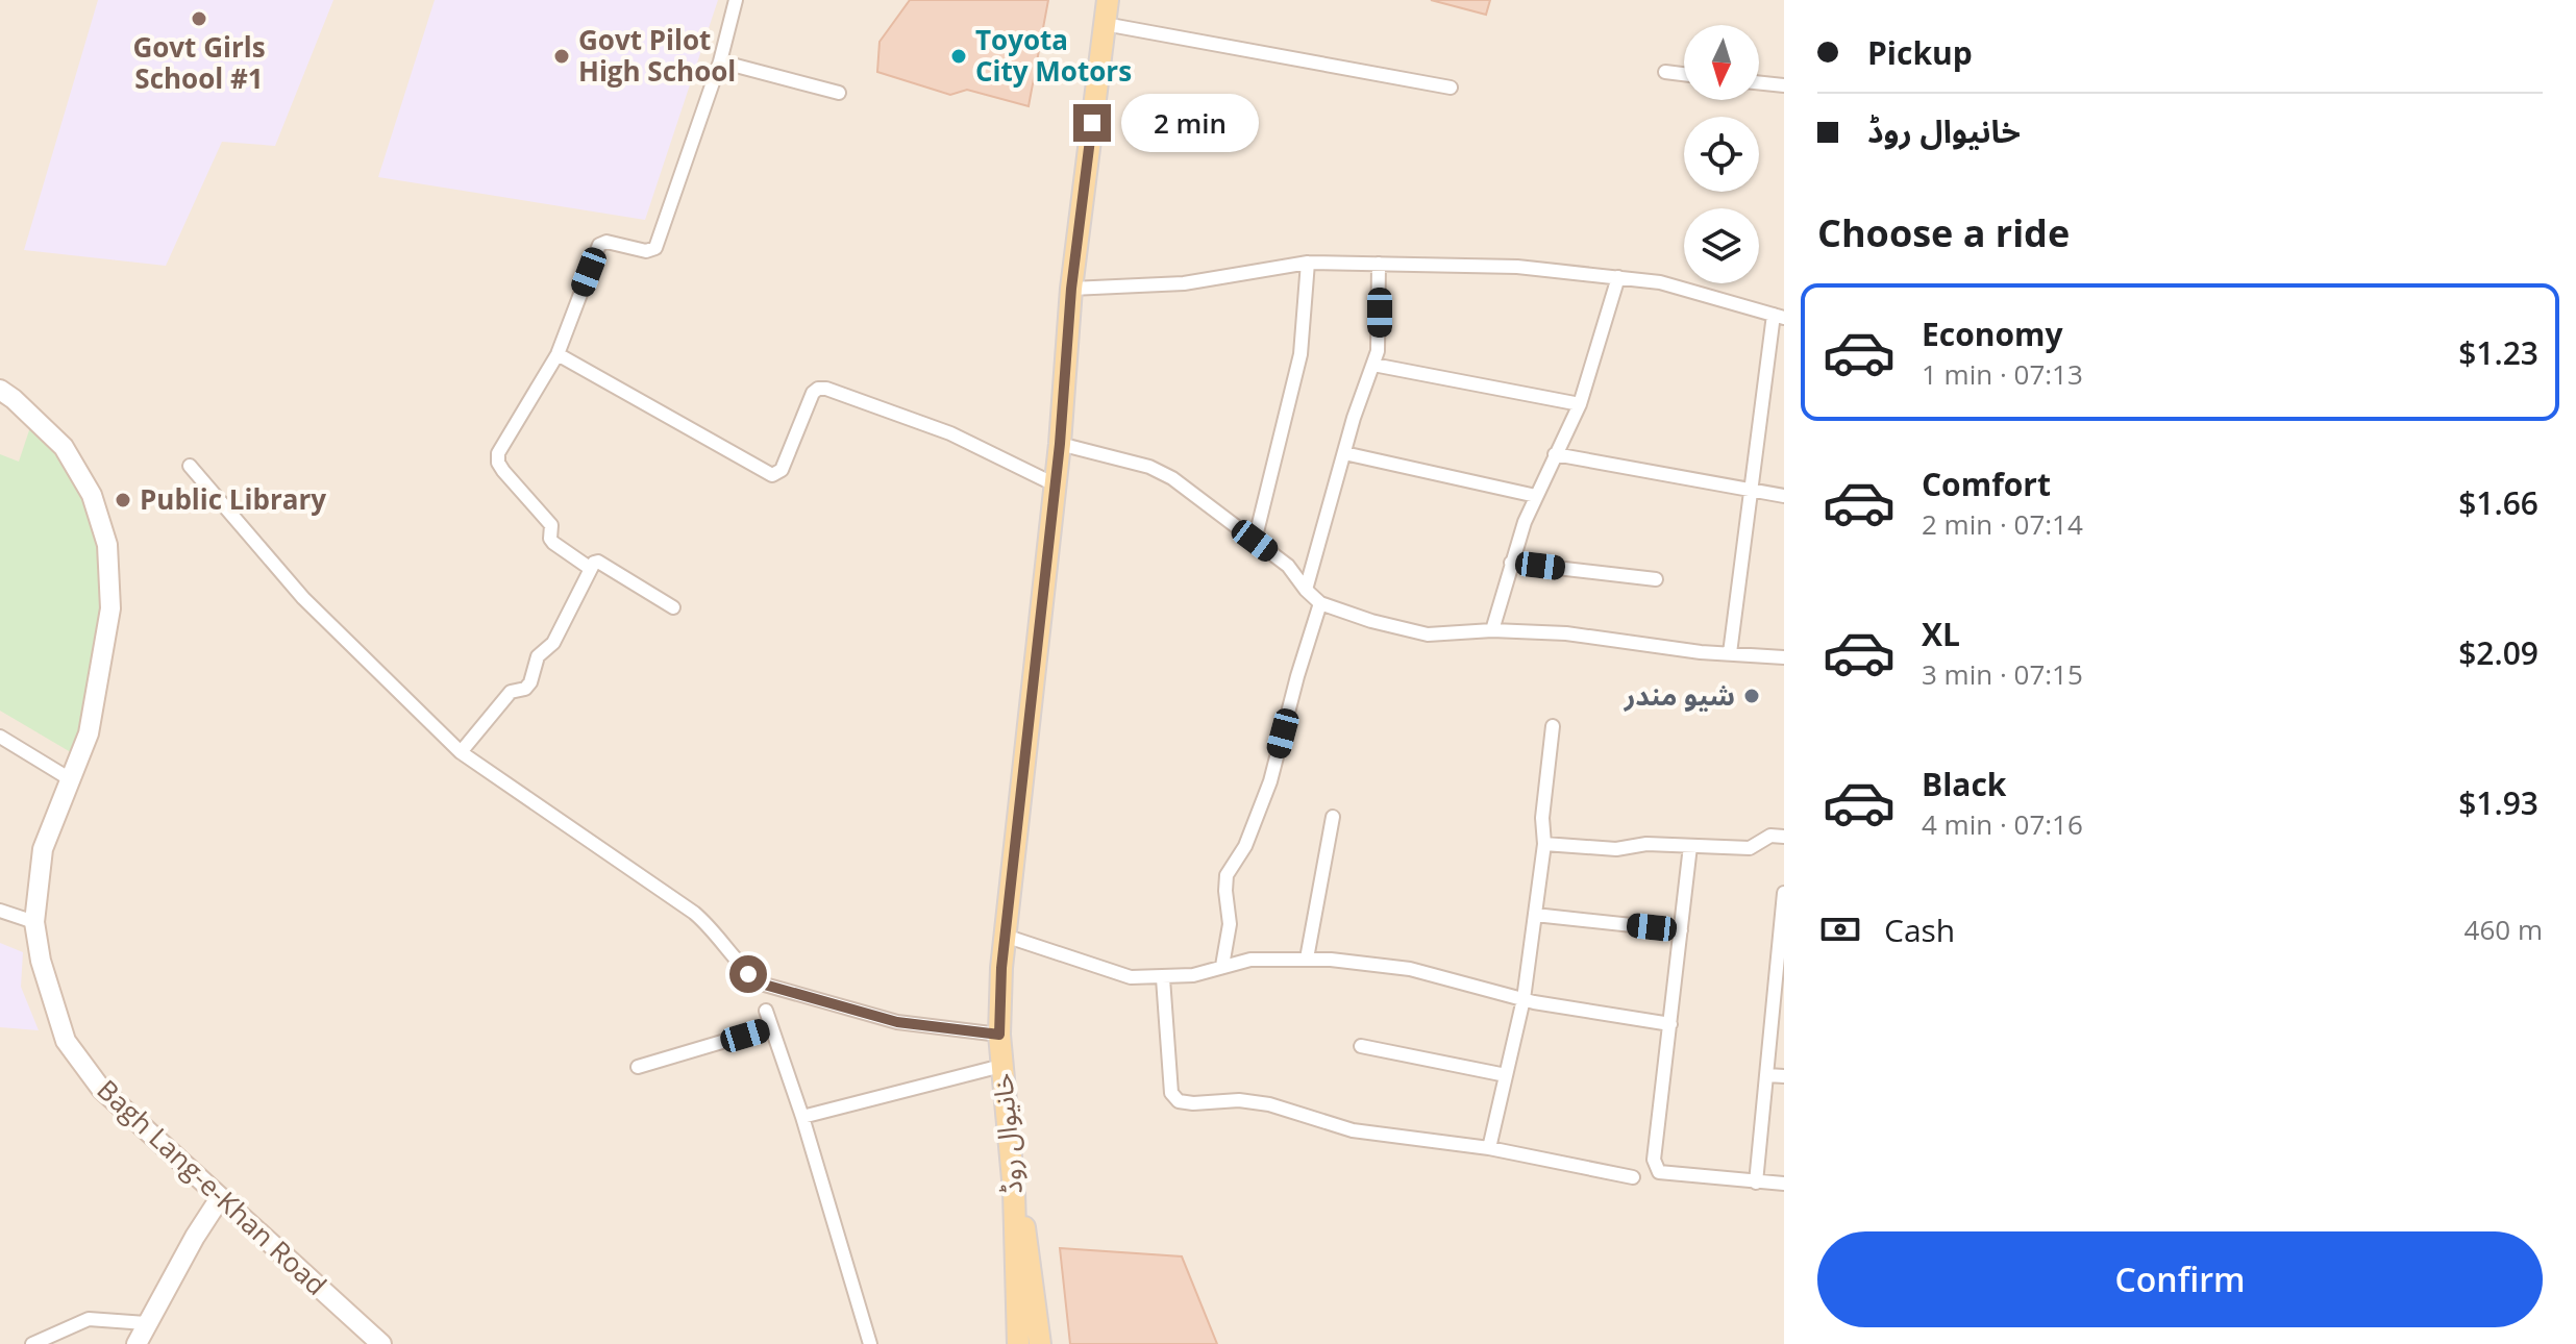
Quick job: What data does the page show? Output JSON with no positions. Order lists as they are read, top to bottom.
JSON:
{
  "streets": {
    "main road": ["خانیوال روڈ"],
    "street": ["Bagh Lang-e-Khan Road"]
  },
  "places": [
    "Govt Girls School #1",
    "Govt Pilot High School",
    "Toyota City Motors",
    "Public Library",
    "شیو مندر"
  ],
  "north": "bottom",
  "page": {
    "banner": ["Pickup", "خانیوال روڈ"],
    "bubble": "2 min",
    "heading": "Choose a ride",
    "list": [
      {
        "name": "Economy",
        "note": "1 min · 07:13",
        "value": "$1.23"
      },
      {
        "name": "Comfort",
        "note": "2 min · 07:14",
        "value": "$1.66"
      },
      {
        "name": "XL",
        "note": "3 min · 07:15",
        "value": "$2.09"
      },
      {
        "name": "Black",
        "note": "4 min · 07:16",
        "value": "$1.93"
      }
    ],
    "pay": ["Cash", "460 m"],
    "buttons": "Confirm"
  }
}
